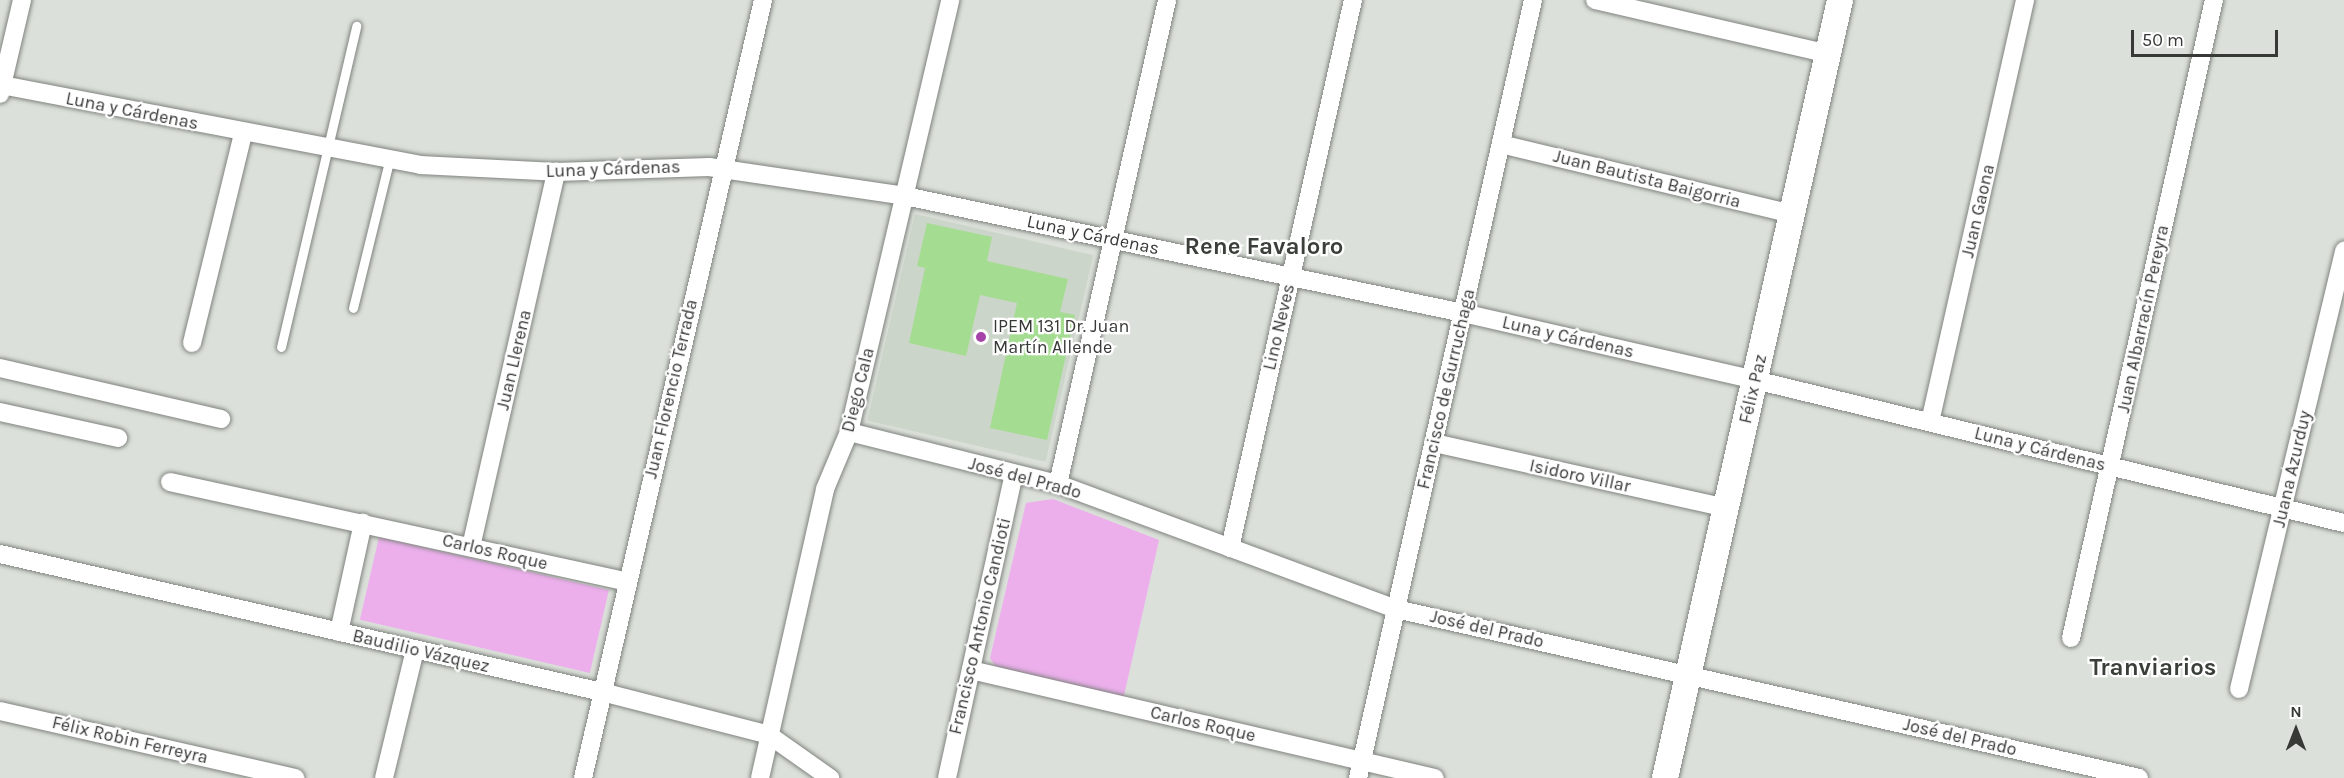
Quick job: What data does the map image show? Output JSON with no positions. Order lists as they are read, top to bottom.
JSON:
{
  "streets": {
    "main road": ["Félix Paz"],
    "street": [
      "Luna y Cárdenas",
      "Juan Bautista Baigorria",
      "Juan Gaona",
      "Juan Albarracín Pereyra",
      "Lino Neves",
      "Juan Llerena",
      "Juan Florencio Terrada",
      "Francisco de Gurruchaga",
      "Diego Cala",
      "Juana Azurduy",
      "Isidoro Villar",
      "José del Prado",
      "Carlos Roque",
      "Francisco Antonio Candioti",
      "Baudilio Vázquez",
      "Félix Robin Ferreyra"
    ]
  },
  "crossings": [
    ["Luna y Cárdenas", "Juan Gaona"],
    ["Luna y Cárdenas", "Juan Albarracín Pereyra"],
    ["Luna y Cárdenas", "Lino Neves"],
    ["Luna y Cárdenas", "Juan Llerena"],
    ["Luna y Cárdenas", "Juan Florencio Terrada"],
    ["Luna y Cárdenas", "Francisco de Gurruchaga"],
    ["Luna y Cárdenas", "Félix Paz"],
    ["Luna y Cárdenas", "Diego Cala"],
    ["Luna y Cárdenas", "Juana Azurduy"],
    ["Juan Bautista Baigorria", "Francisco de Gurruchaga"],
    ["Juan Bautista Baigorria", "Félix Paz"],
    ["Lino Neves", "José del Prado"],
    ["Juan Llerena", "Carlos Roque"],
    ["Juan Florencio Terrada", "Carlos Roque"],
    ["Juan Florencio Terrada", "Baudilio Vázquez"],
    ["Francisco de Gurruchaga", "Isidoro Villar"],
    ["Francisco de Gurruchaga", "José del Prado"],
    ["Francisco de Gurruchaga", "Carlos Roque"],
    ["Félix Paz", "Isidoro Villar"],
    ["Félix Paz", "José del Prado"],
    ["Diego Cala", "José del Prado"],
    ["Diego Cala", "Baudilio Vázquez"],
    ["José del Prado", "Francisco Antonio Candioti"],
    ["Carlos Roque", "Francisco Antonio Candioti"]
  ],
  "districts": ["Rene Favaloro", "Tranviarios"],
  "places": ["IPEM 131 Dr. Juan Martín Allende"],
  "scale_bar": "50 m",
  "north": "top"
}
